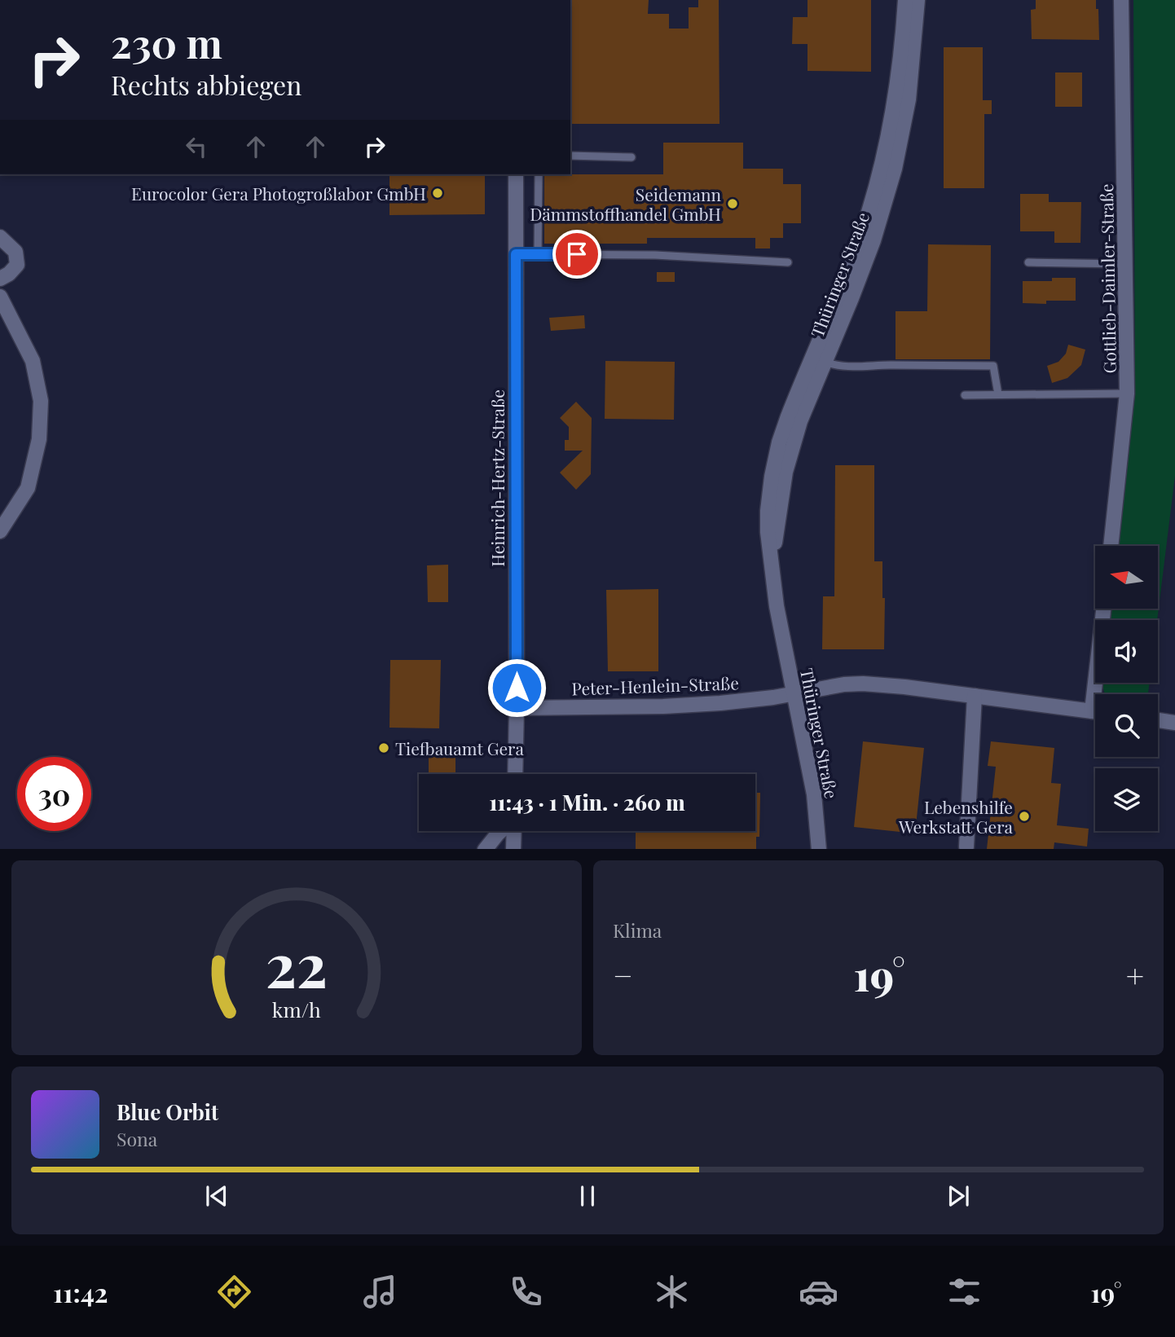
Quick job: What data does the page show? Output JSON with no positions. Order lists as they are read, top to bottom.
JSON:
{
  "streets": {
    "street": [
      "Thüringer Straße",
      "Gottlieb-Daimler-Straße",
      "Heinrich-Hertz-Straße",
      "Peter-Henlein-Straße"
    ]
  },
  "crossings": [
    ["Thüringer Straße", "Peter-Henlein-Straße"],
    ["Heinrich-Hertz-Straße", "Peter-Henlein-Straße"]
  ],
  "places": [
    "Eurocolor Gera Photogroßlabor GmbH",
    "Seidemann Dämmstoffhandel GmbH",
    "Tiefbauamt Gera",
    "Lebenshilfe Werkstatt Gera"
  ],
  "north": "left",
  "page": {
    "turn": ["230 m", "Rechts abbiegen"],
    "limit": "30",
    "trip": "11:43 · 1 Min. · 260 m",
    "tile": "Klima",
    "heat": ["−", "19°", "+"],
    "song": ["Blue Orbit", "Sona"],
    "tabs": ["11:42", "19°"],
    "gauge": ["22", "km/h"]
  }
}
